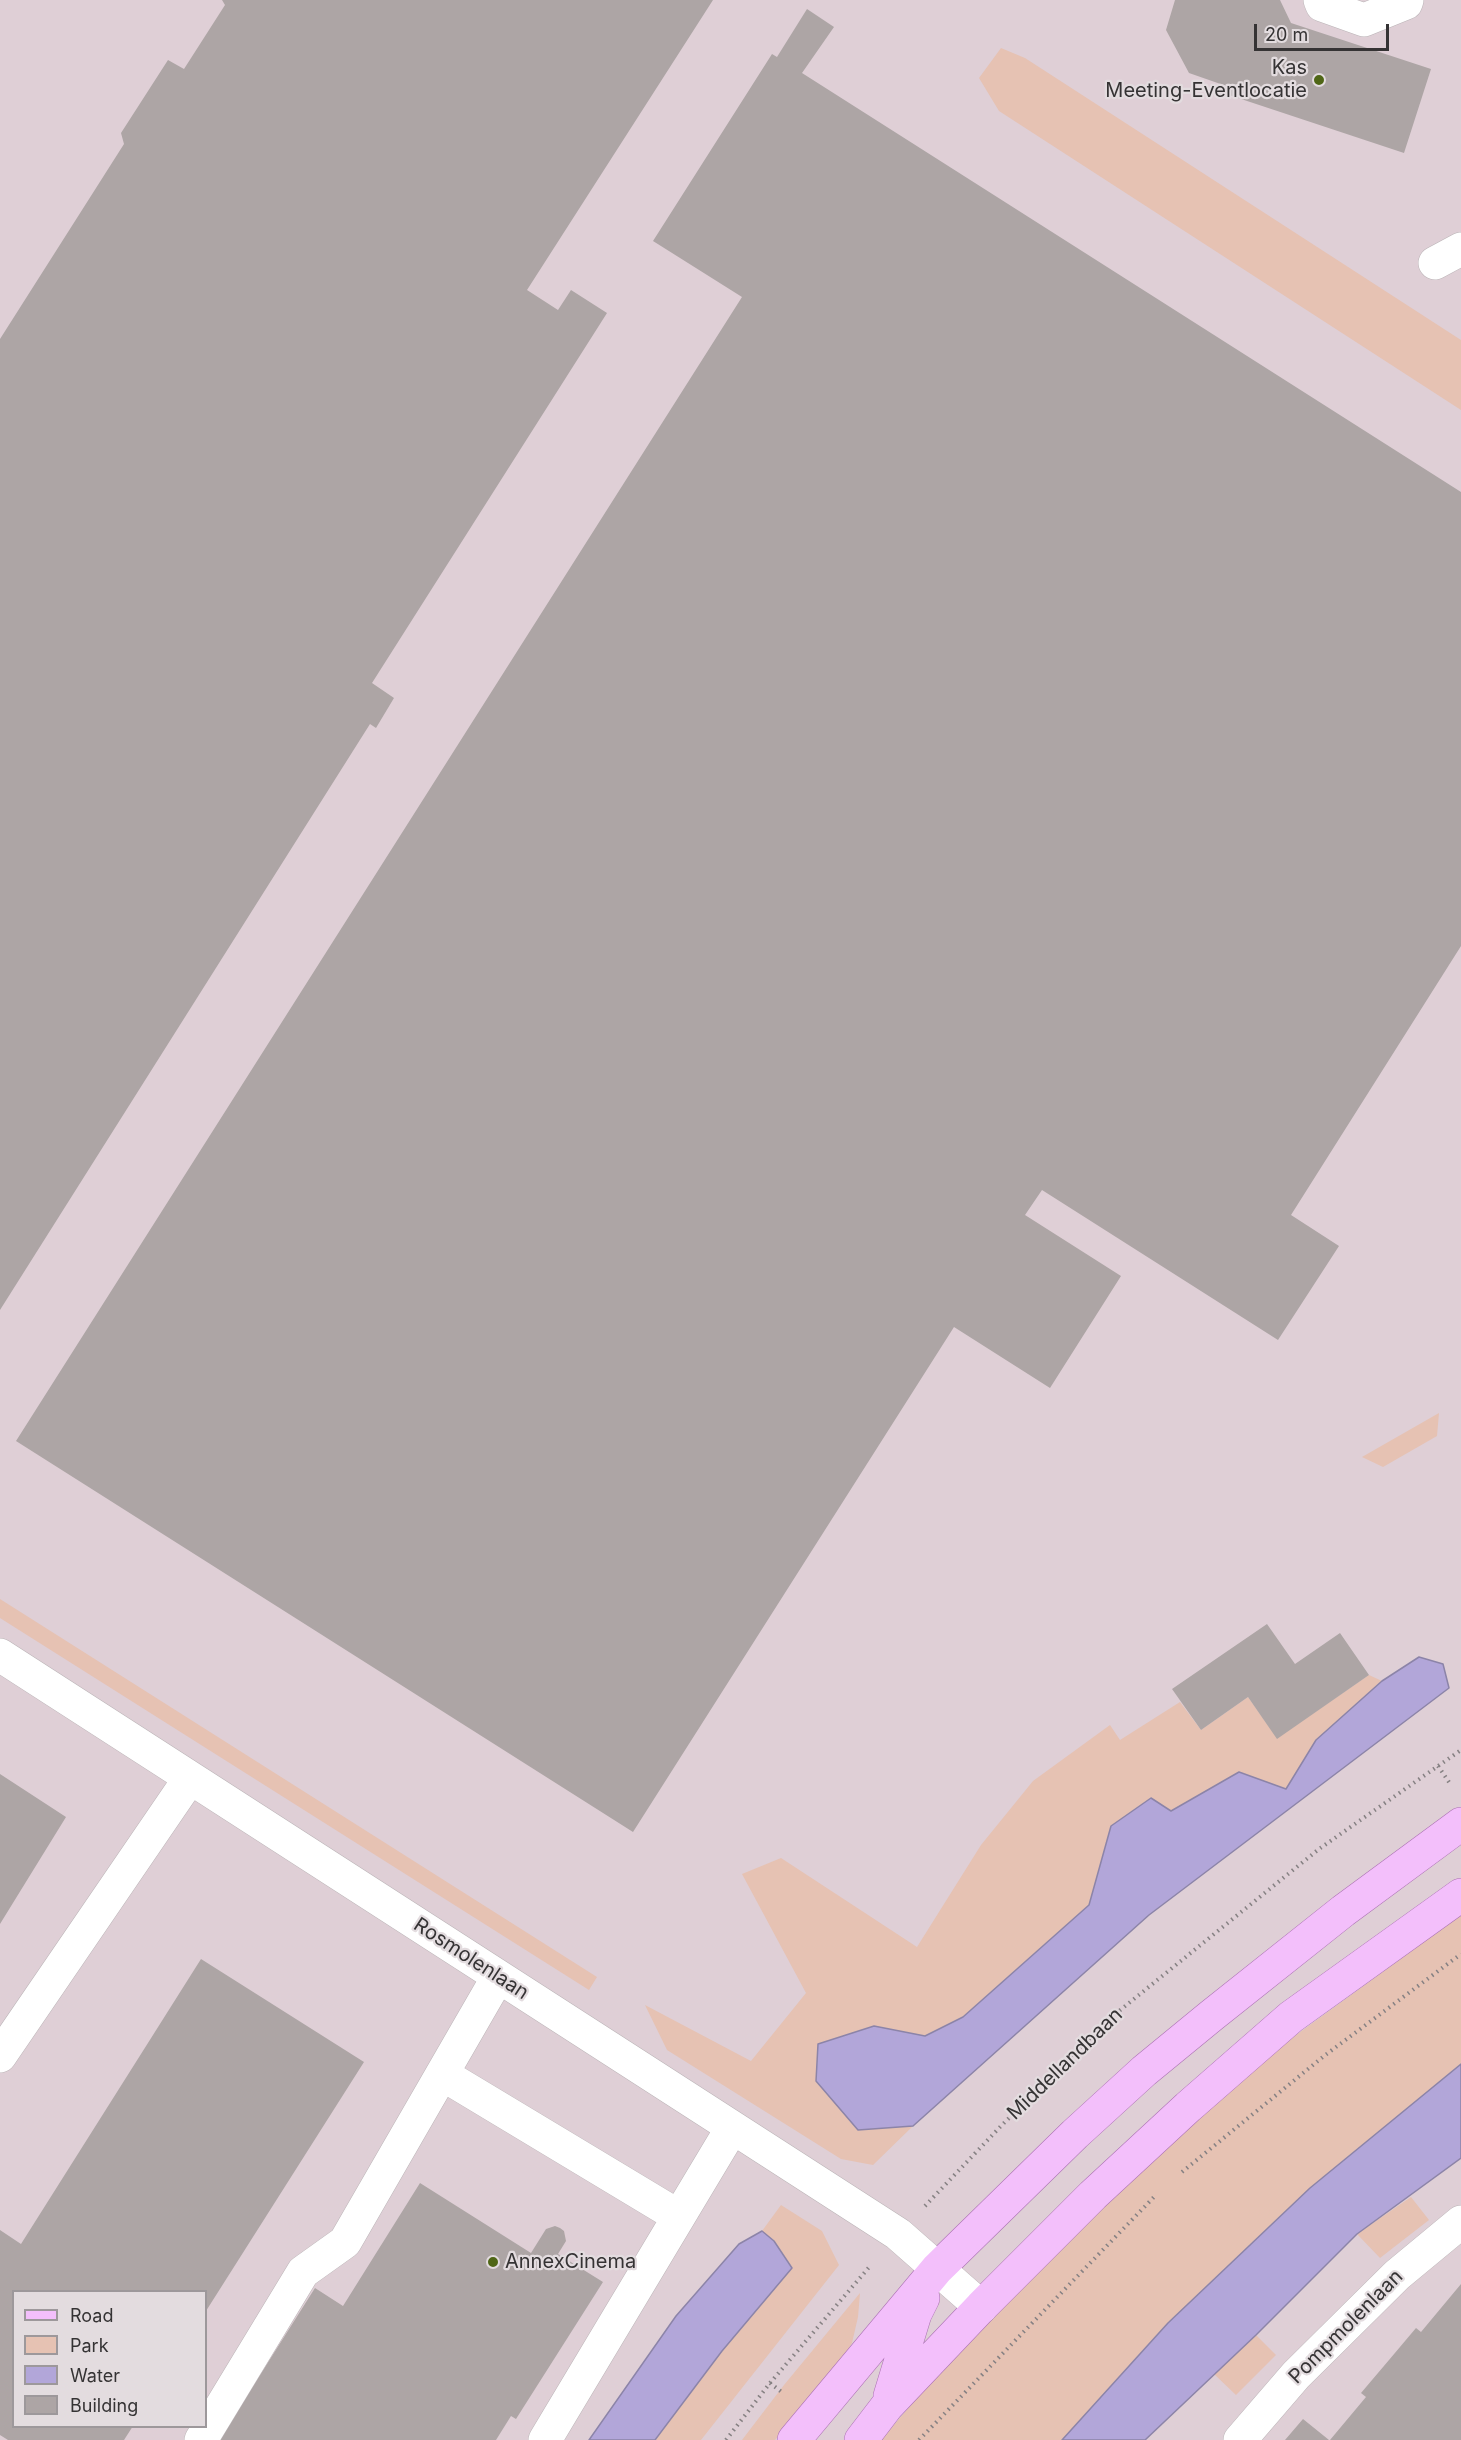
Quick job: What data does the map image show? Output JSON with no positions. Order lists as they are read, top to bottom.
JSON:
{
  "streets": {
    "street": ["Rosmolenlaan", "Pompmolenlaan"],
    "path": ["Middellandbaan"]
  },
  "crossings": [
    ["Rosmolenlaan", "Middellandbaan"]
  ],
  "places": ["Kas Meeting-Eventlocatie", "AnnexCinema"],
  "legend": [
    "Road",
    "Park",
    "Water",
    "Building"
  ],
  "scale_bar": "20 m"
}
